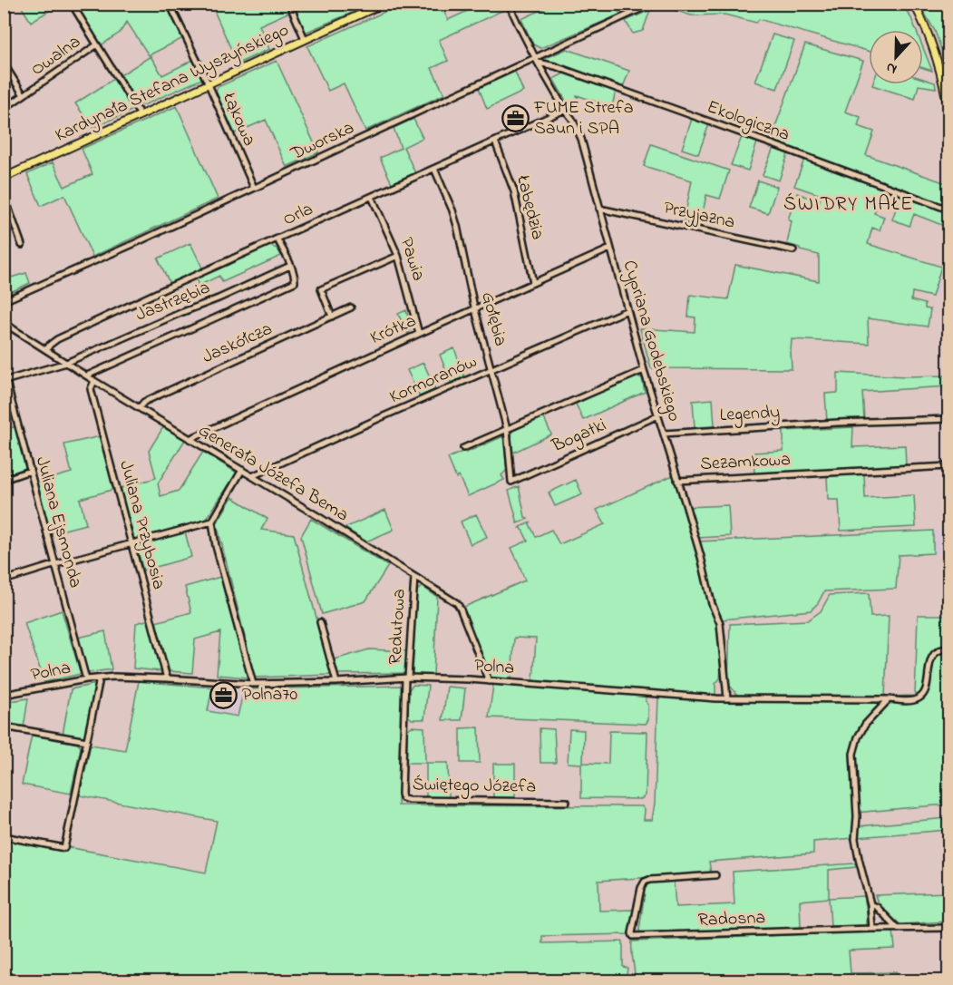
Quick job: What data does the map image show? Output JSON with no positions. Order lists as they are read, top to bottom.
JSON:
{
  "streets": {
    "main road": ["Kardynała Stefana Wyszyńskiego"],
    "street": [
      "Owalna",
      "Łąkowa",
      "Ekologiczna",
      "Dworska",
      "Łabędzia",
      "Orla",
      "Przyjazna",
      "Pawia",
      "Jastrzębia",
      "Gołębia",
      "Krótka",
      "Cypriana Godebskiego",
      "Jaskółcza",
      "Kormoranów",
      "Legendy",
      "Bogatki",
      "Sezamkowa",
      "Generała Józefa Bema",
      "Juliana Ejsmonda",
      "Juliana Przybosia",
      "Redutowa",
      "Polna",
      "Świętego Józefa",
      "Radosna"
    ]
  },
  "crossings": [
    ["Kardynała Stefana Wyszyńskiego", "Łąkowa"],
    ["Łąkowa", "Dworska"],
    ["Ekologiczna", "Dworska"],
    ["Ekologiczna", "Cypriana Godebskiego"],
    ["Dworska", "Cypriana Godebskiego"],
    ["Łabędzia", "Orla"],
    ["Łabędzia", "Krótka"],
    ["Orla", "Pawia"],
    ["Orla", "Gołębia"],
    ["Orla", "Cypriana Godebskiego"],
    ["Orla", "Generała Józefa Bema"],
    ["Przyjazna", "Cypriana Godebskiego"],
    ["Pawia", "Krótka"],
    ["Jastrzębia", "Generała Józefa Bema"],
    ["Jastrzębia", "Juliana Ejsmonda"],
    ["Gołębia", "Krótka"],
    ["Gołębia", "Kormoranów"],
    ["Gołębia", "Bogatki"],
    ["Krótka", "Cypriana Godebskiego"],
    ["Krótka", "Generała Józefa Bema"],
    ["Cypriana Godebskiego", "Kormoranów"],
    ["Cypriana Godebskiego", "Legendy"],
    ["Cypriana Godebskiego", "Bogatki"],
    ["Cypriana Godebskiego", "Sezamkowa"],
    ["Cypriana Godebskiego", "Polna"],
    ["Jaskółcza", "Generała Józefa Bema"],
    ["Kormoranów", "Generała Józefa Bema"],
    ["Generała Józefa Bema", "Juliana Przybosia"],
    ["Generała Józefa Bema", "Redutowa"],
    ["Generała Józefa Bema", "Polna"],
    ["Juliana Ejsmonda", "Polna"],
    ["Juliana Przybosia", "Polna"],
    ["Redutowa", "Polna"],
    ["Redutowa", "Świętego Józefa"],
    ["Polna", "Świętego Józefa"]
  ],
  "districts": ["ŚWIDRY MAŁE"],
  "places": {
    "office": ["FUME Strefa Saun i SPA", "Polna70"]
  },
  "north": "bottom"
}
